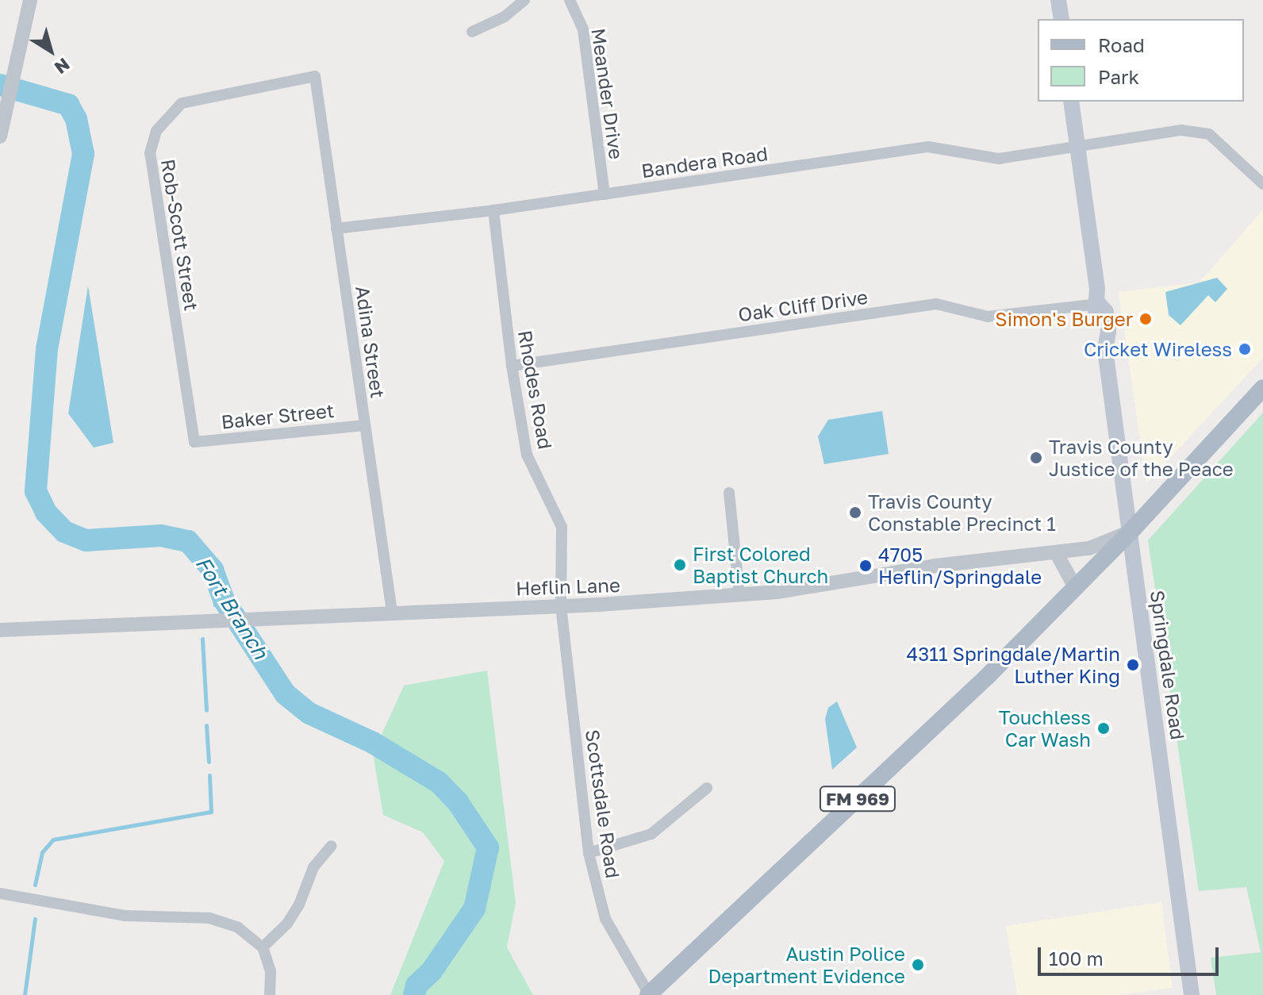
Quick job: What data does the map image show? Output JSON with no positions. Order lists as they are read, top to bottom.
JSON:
{
  "streets": {
    "main road": ["Springdale Road", "FM 969"],
    "street": [
      "Meander Drive",
      "Bandera Road",
      "Rob-Scott Street",
      "Oak Cliff Drive",
      "Adina Street",
      "Rhodes Road",
      "Baker Street",
      "Heflin Lane",
      "Scottsdale Road"
    ]
  },
  "crossings": [
    ["Meander Drive", "Bandera Road"],
    ["Bandera Road", "Adina Street"],
    ["Bandera Road", "Rhodes Road"],
    ["Bandera Road", "Springdale Road"],
    ["Rob-Scott Street", "Adina Street"],
    ["Rob-Scott Street", "Baker Street"],
    ["Oak Cliff Drive", "Rhodes Road"],
    ["Oak Cliff Drive", "Springdale Road"],
    ["Adina Street", "Baker Street"],
    ["Adina Street", "Heflin Lane"],
    ["Rhodes Road", "Heflin Lane"],
    ["Rhodes Road", "Scottsdale Road"],
    ["Heflin Lane", "Springdale Road"],
    ["Heflin Lane", "FM 969"],
    ["Heflin Lane", "Scottsdale Road"],
    ["Springdale Road", "FM 969"],
    ["FM 969", "Scottsdale Road"]
  ],
  "water": ["Fort Branch"],
  "places": [
    "Simon's Burger",
    "Cricket Wireless",
    "Travis County Justice of the Peace",
    "Travis County Constable Precinct 1",
    "First Colored Baptist Church",
    "4705 Heflin/Springdale",
    "4311 Springdale/Martin Luther King",
    "Touchless Car Wash",
    "Austin Police Department Evidence"
  ],
  "legend": ["Road", "Park"],
  "scale_bar": "100 m",
  "north": "bottom right"
}
